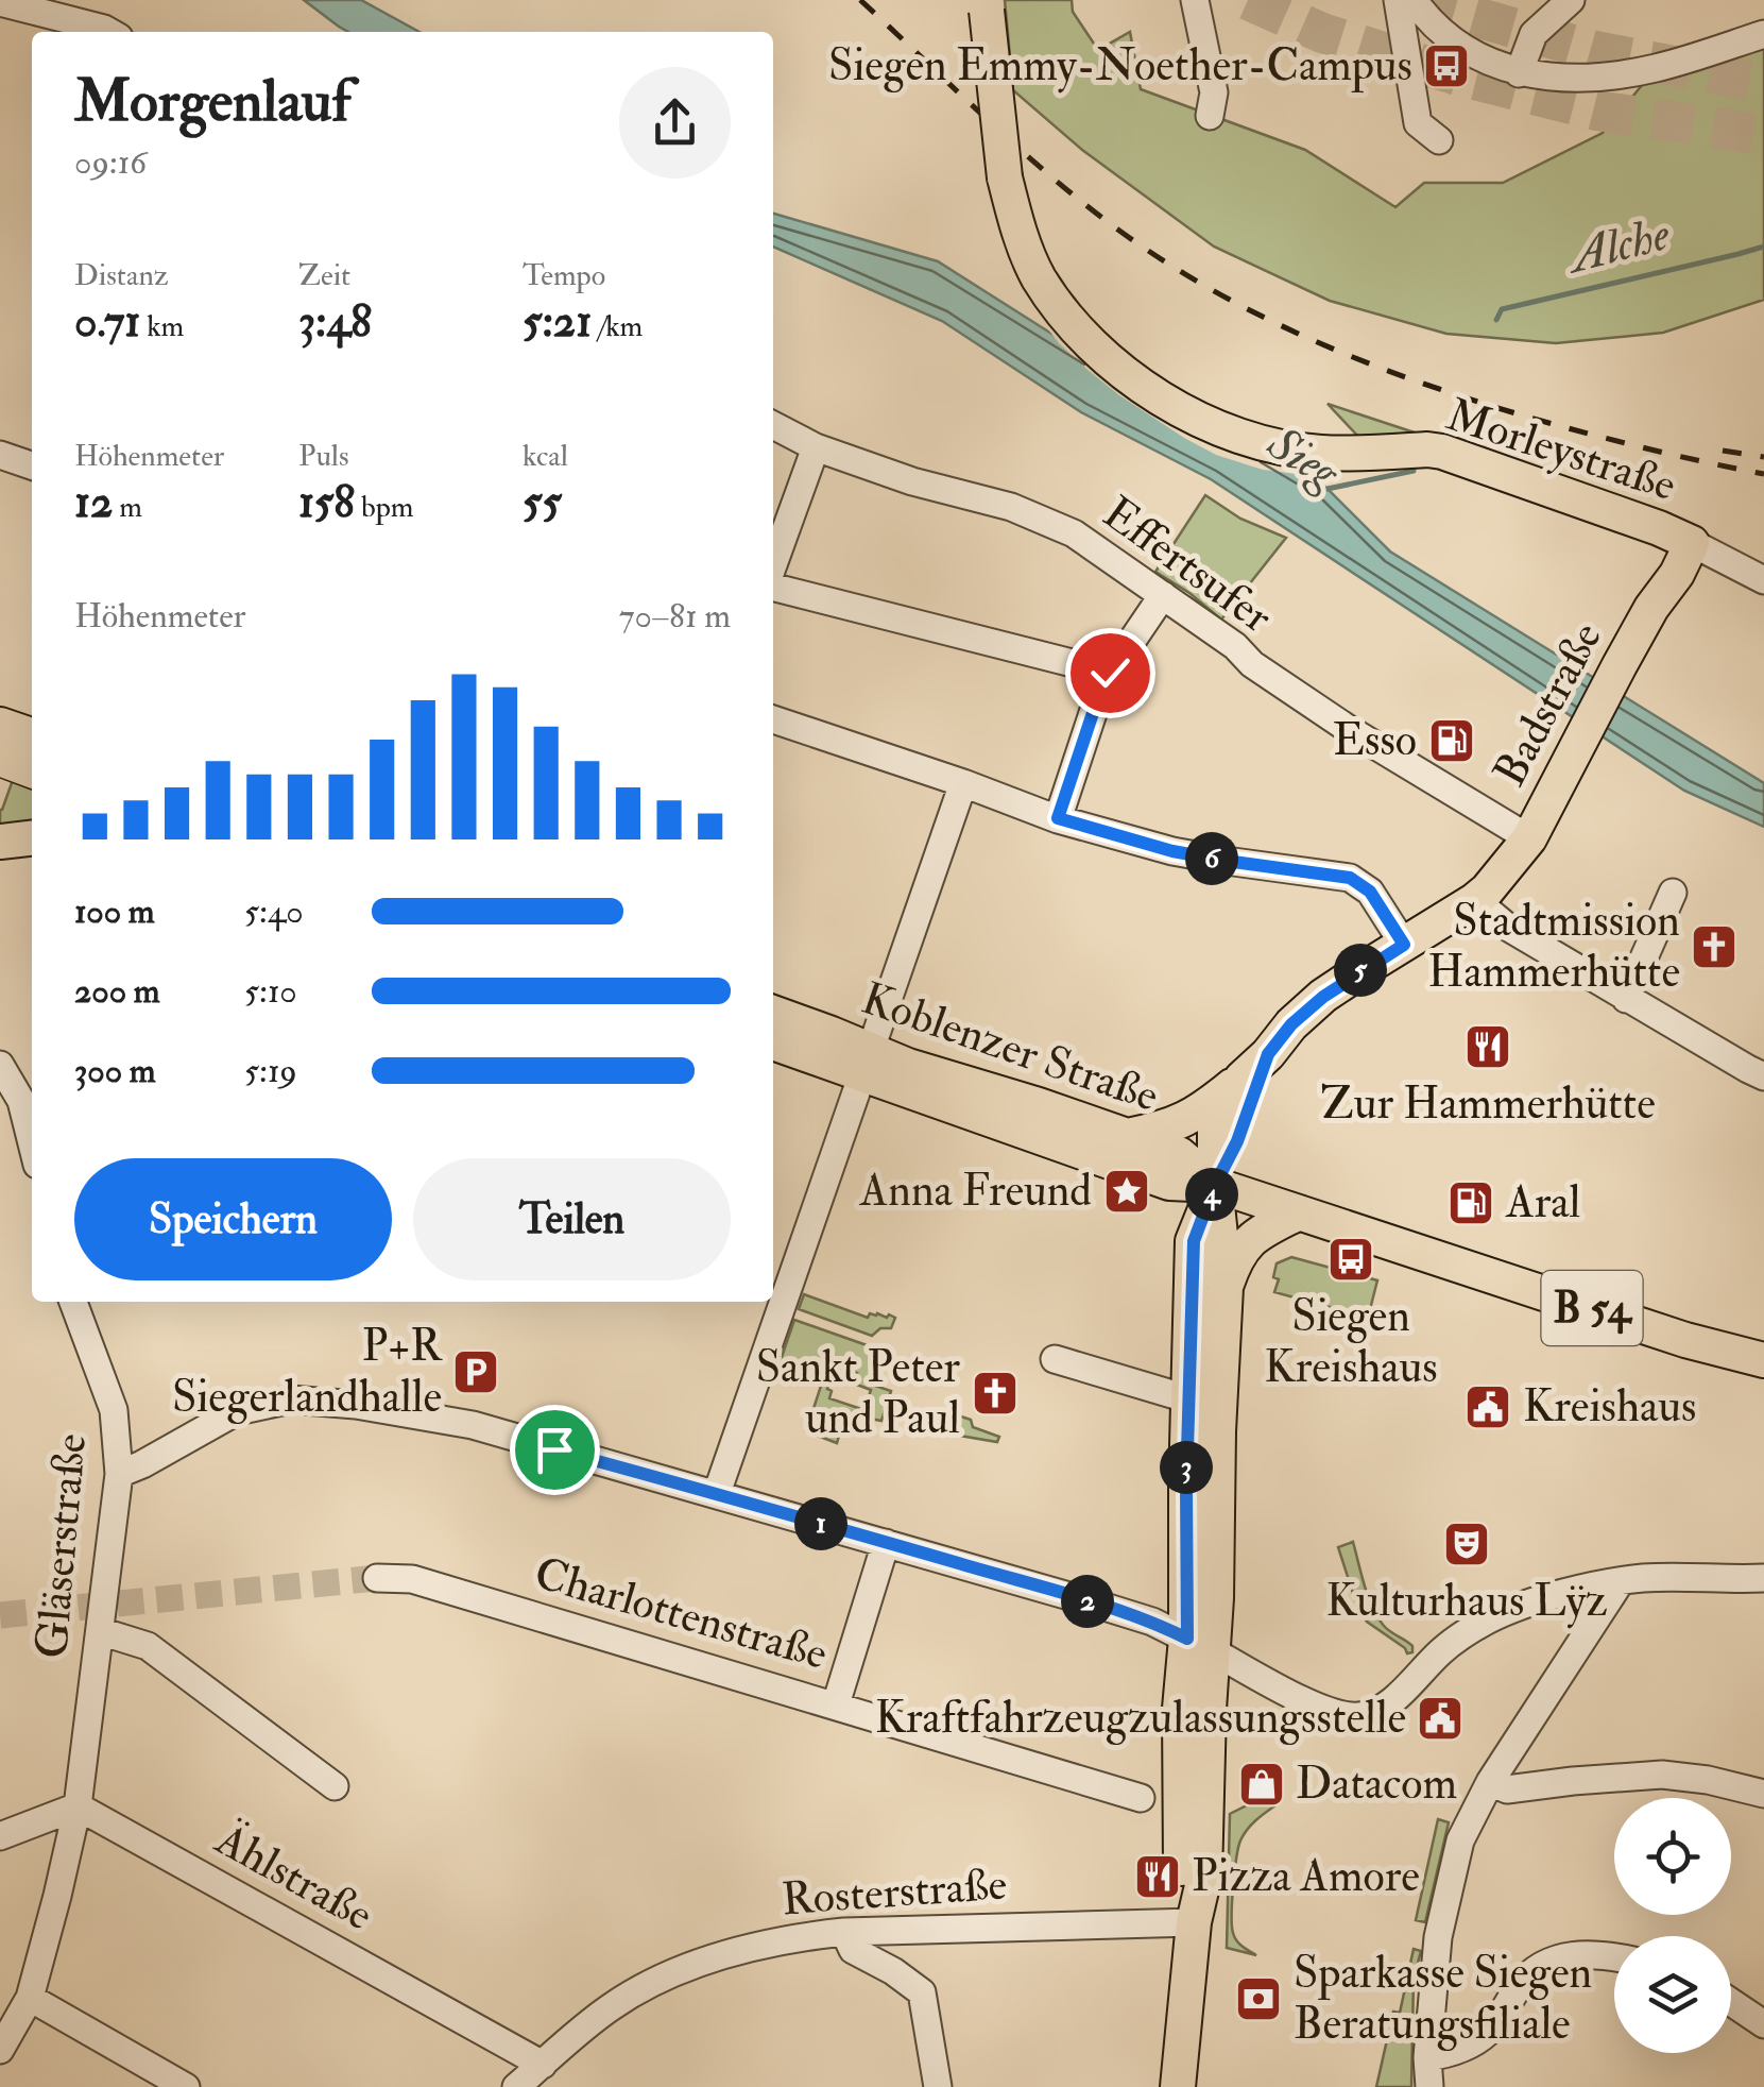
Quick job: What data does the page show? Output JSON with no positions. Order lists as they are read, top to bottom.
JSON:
{
  "streets": {
    "main road": [
      "Morleystraße",
      "Badstraße",
      "Koblenzer Straße",
      "B 54"
    ],
    "street": [
      "Effertsufer",
      "Gläserstraße",
      "Charlottenstraße",
      "Ählstraße",
      "Rosterstraße"
    ]
  },
  "crossings": [
    ["Morleystraße", "Badstraße"],
    ["Effertsufer", "Badstraße"],
    ["Gläserstraße", "Ählstraße"],
    ["Ählstraße", "Rosterstraße"]
  ],
  "water": ["Alche", "Sieg"],
  "places": {
    "bus stop": ["Siegen Emmy-Noether-Campus", "Siegen Kreishaus"],
    "fuel station": ["Esso", "Aral"],
    "church": ["Stadtmission Hammerhütte", "Sankt Peter und Paul"],
    "restaurant": ["Zur Hammerhütte", "Pizza Amore"],
    "place": ["Anna Freund"],
    "parking": ["P+R Siegerlandhalle"],
    "public building": ["Kreishaus", "Kraftfahrzeugzulassungsstelle"],
    "theatre": ["Kulturhaus Lÿz"],
    "shop": ["Datacom"],
    "bank": ["Sparkasse Siegen Beratungsfiliale"]
  },
  "page": {
    "heading": ["Morgenlauf", "09:16"],
    "stats": [
      ["Distanz", "0.71 km"],
      ["Zeit", "3:48"],
      ["Tempo", "5:21 /km"],
      ["Höhenmeter", "12 m"],
      ["Puls", "158 bpm"],
      ["kcal", "55"]
    ],
    "chart": ["Höhenmeter", "70–81 m"],
    "pins": [
      "6",
      "5",
      "4",
      "3",
      "1",
      "2"
    ],
    "list": [
      {
        "name": "100 m",
        "note": "5:40"
      },
      {
        "name": "200 m",
        "note": "5:10"
      },
      {
        "name": "300 m",
        "note": "5:19"
      }
    ],
    "buttons": ["Speichern", "Teilen"]
  }
}
